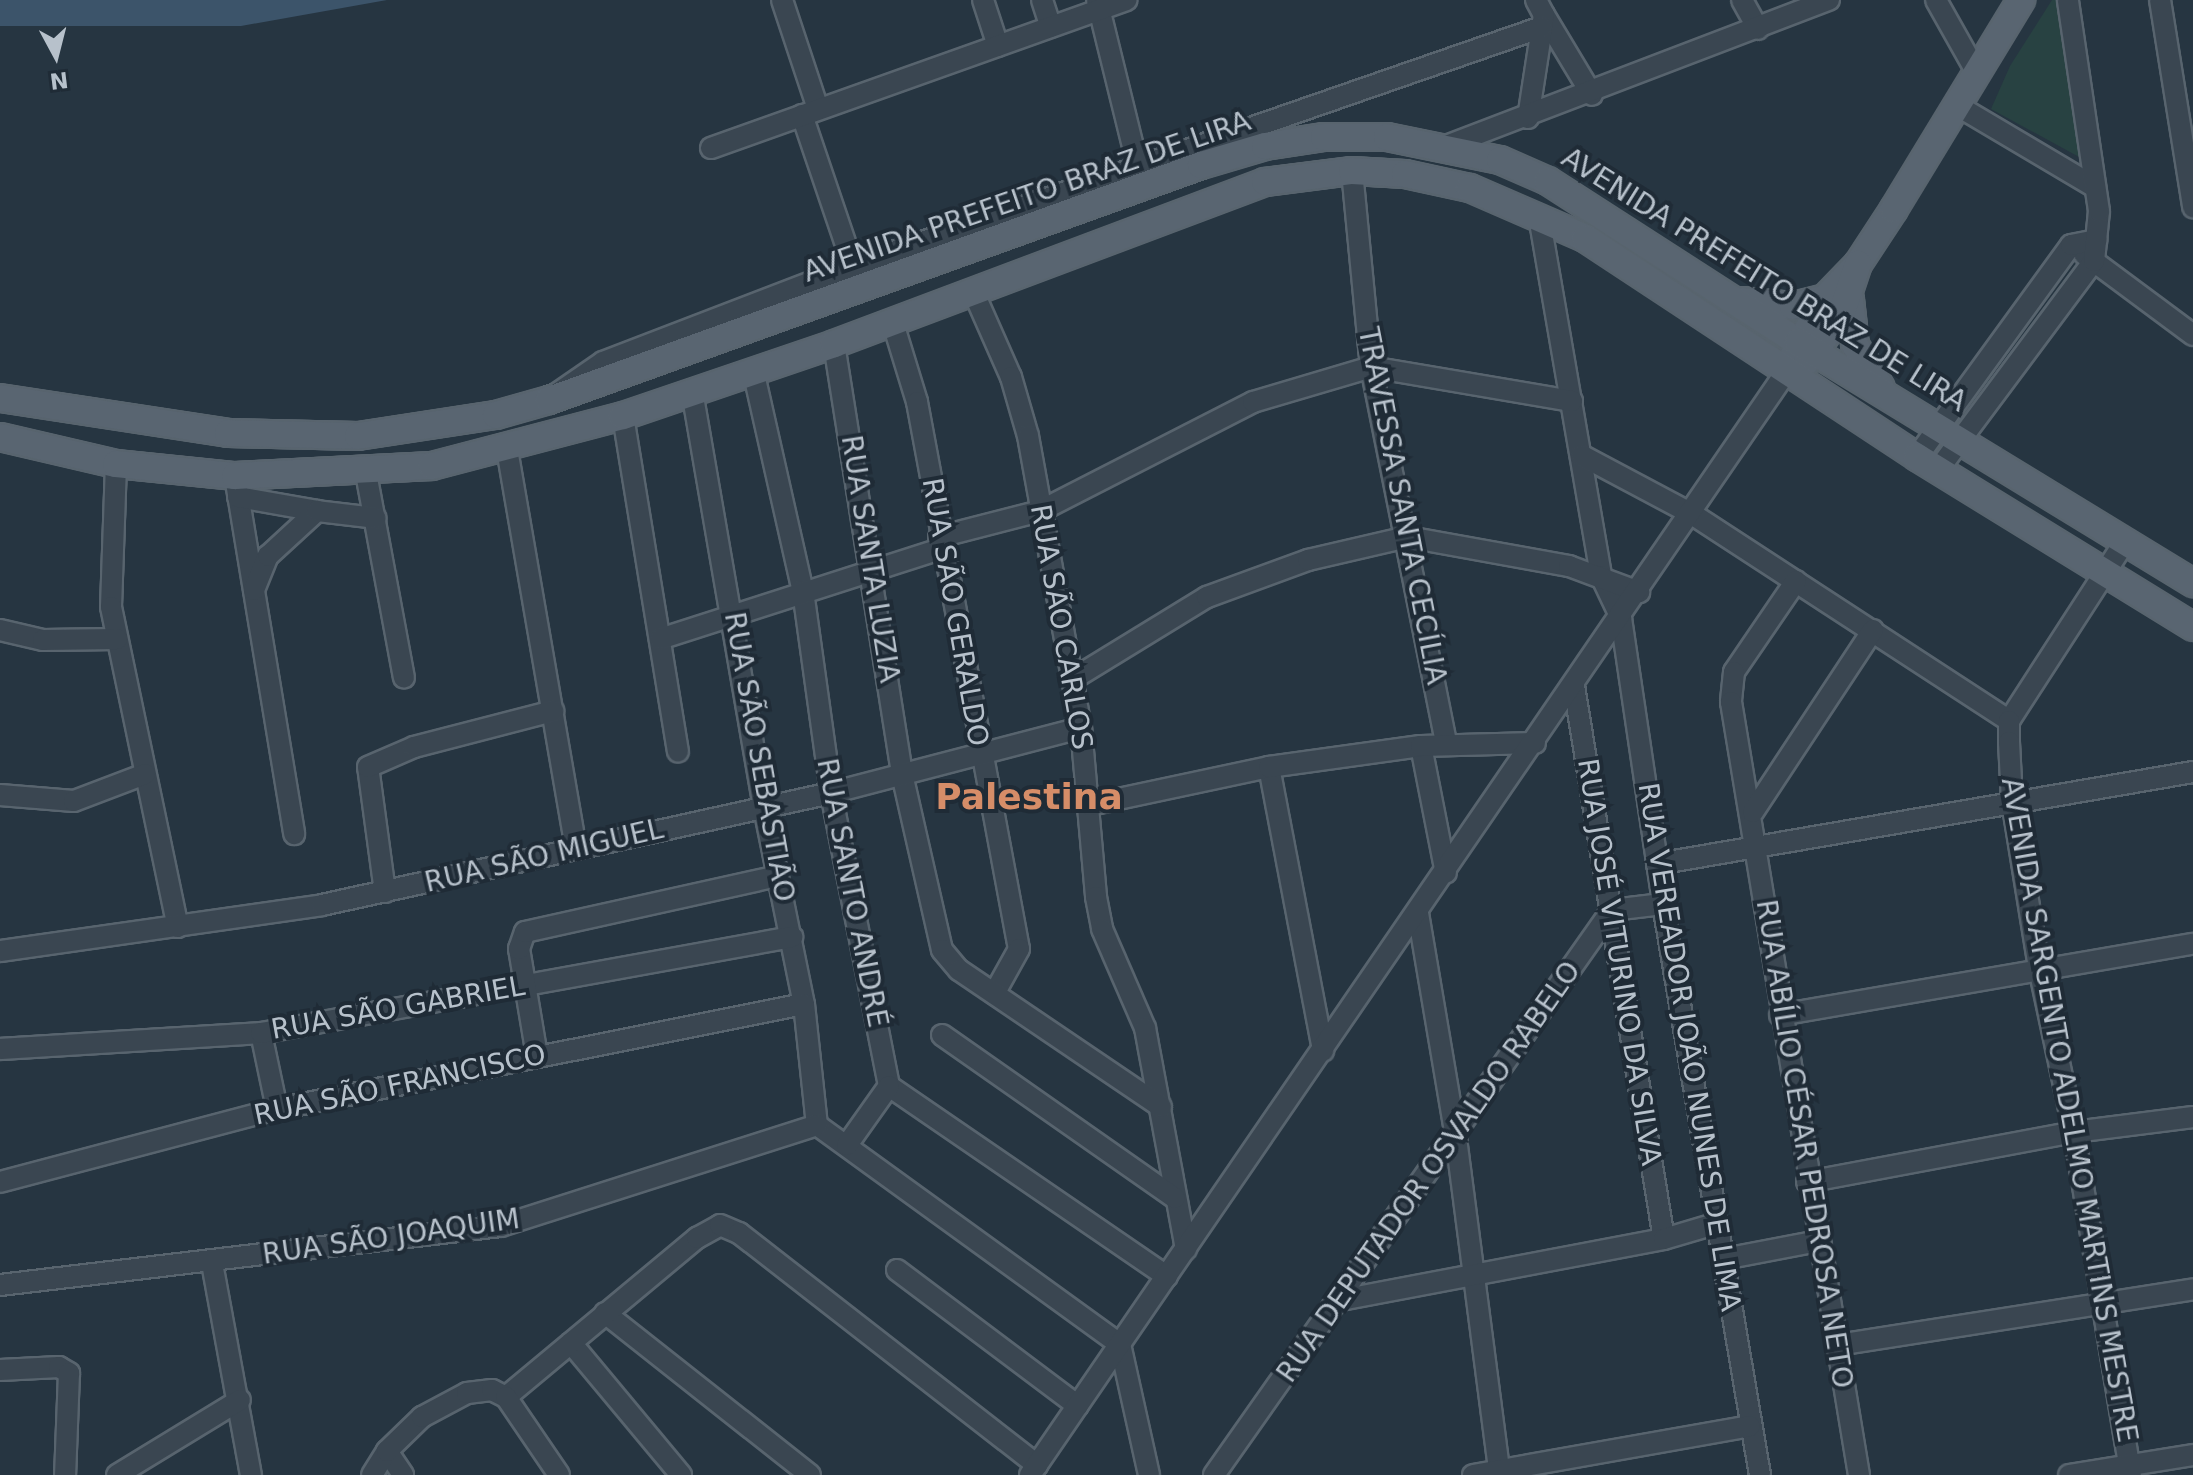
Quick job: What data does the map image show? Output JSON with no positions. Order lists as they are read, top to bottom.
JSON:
{
  "streets": {
    "main road": ["AVENIDA PREFEITO BRAZ DE LIRA"],
    "street": [
      "TRAVESSA SANTA CECÍLIA",
      "RUA SANTA LUZIA",
      "RUA SÃO GERALDO",
      "RUA SÃO CARLOS",
      "RUA SÃO SEBASTIÃO",
      "RUA SÃO MIGUEL",
      "RUA SANTO ANDRÉ",
      "RUA JOSÉ VITURINO DA SILVA",
      "RUA SÃO GABRIEL",
      "RUA VEREADOR JOÃO NUNES DE LIMA",
      "RUA SÃO FRANCISCO",
      "AVENIDA SARGENTO ADELMO MARTINS MESTRE",
      "RUA ABÍLIO CÉSAR PEDROSA NETO",
      "RUA DEPUTADOR OSVALDO RABELO",
      "RUA SÃO JOAQUIM"
    ]
  },
  "crossings": [
    ["RUA SANTA LUZIA", "RUA SÃO GERALDO"],
    ["RUA SANTA LUZIA", "RUA SÃO CARLOS"],
    ["RUA SANTA LUZIA", "RUA SÃO MIGUEL"],
    ["RUA SÃO GERALDO", "RUA SÃO MIGUEL"],
    ["RUA SÃO CARLOS", "RUA SÃO MIGUEL"],
    ["RUA SÃO SEBASTIÃO", "RUA SÃO MIGUEL"],
    ["RUA SÃO SEBASTIÃO", "RUA SÃO GABRIEL"],
    ["RUA SÃO SEBASTIÃO", "RUA SÃO FRANCISCO"],
    ["RUA SÃO SEBASTIÃO", "RUA SÃO JOAQUIM"],
    ["RUA SÃO MIGUEL", "RUA SANTO ANDRÉ"],
    ["RUA JOSÉ VITURINO DA SILVA", "RUA DEPUTADOR OSVALDO RABELO"]
  ],
  "districts": ["Palestina"],
  "north": "bottom"
}
